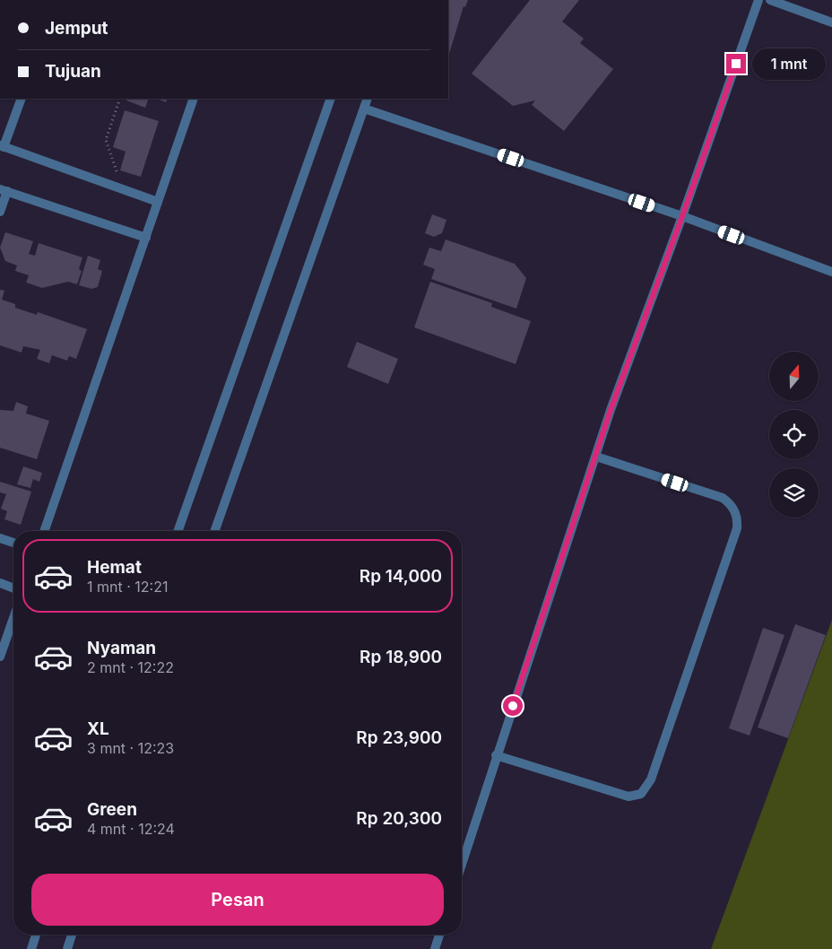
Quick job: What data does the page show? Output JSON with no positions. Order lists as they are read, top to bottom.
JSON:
{
  "north": "top",
  "page": {
    "banner": ["Jemput", "Tujuan"],
    "bubble": "1 mnt",
    "list": [
      {
        "name": "Hemat",
        "note": "1 mnt · 12:21",
        "value": "Rp 14,000"
      },
      {
        "name": "Nyaman",
        "note": "2 mnt · 12:22",
        "value": "Rp 18,900"
      },
      {
        "name": "XL",
        "note": "3 mnt · 12:23",
        "value": "Rp 23,900"
      },
      {
        "name": "Green",
        "note": "4 mnt · 12:24",
        "value": "Rp 20,300"
      }
    ],
    "buttons": "Pesan"
  }
}
